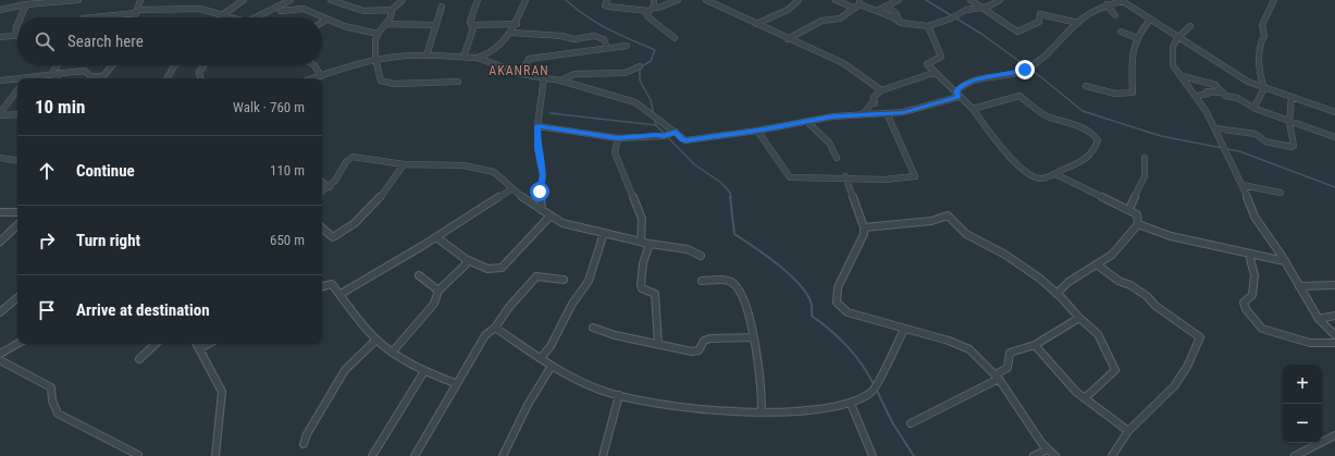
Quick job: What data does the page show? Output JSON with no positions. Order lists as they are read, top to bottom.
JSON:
{
  "districts": ["AKANRAN"],
  "page": {
    "search": "Search here",
    "heading": ["10 min", "Walk · 760 m"],
    "list": [
      ["Continue", "110 m"],
      ["Turn right", "650 m"],
      "Arrive at destination"
    ],
    "map_buttons": ["+", "−"]
  }
}
